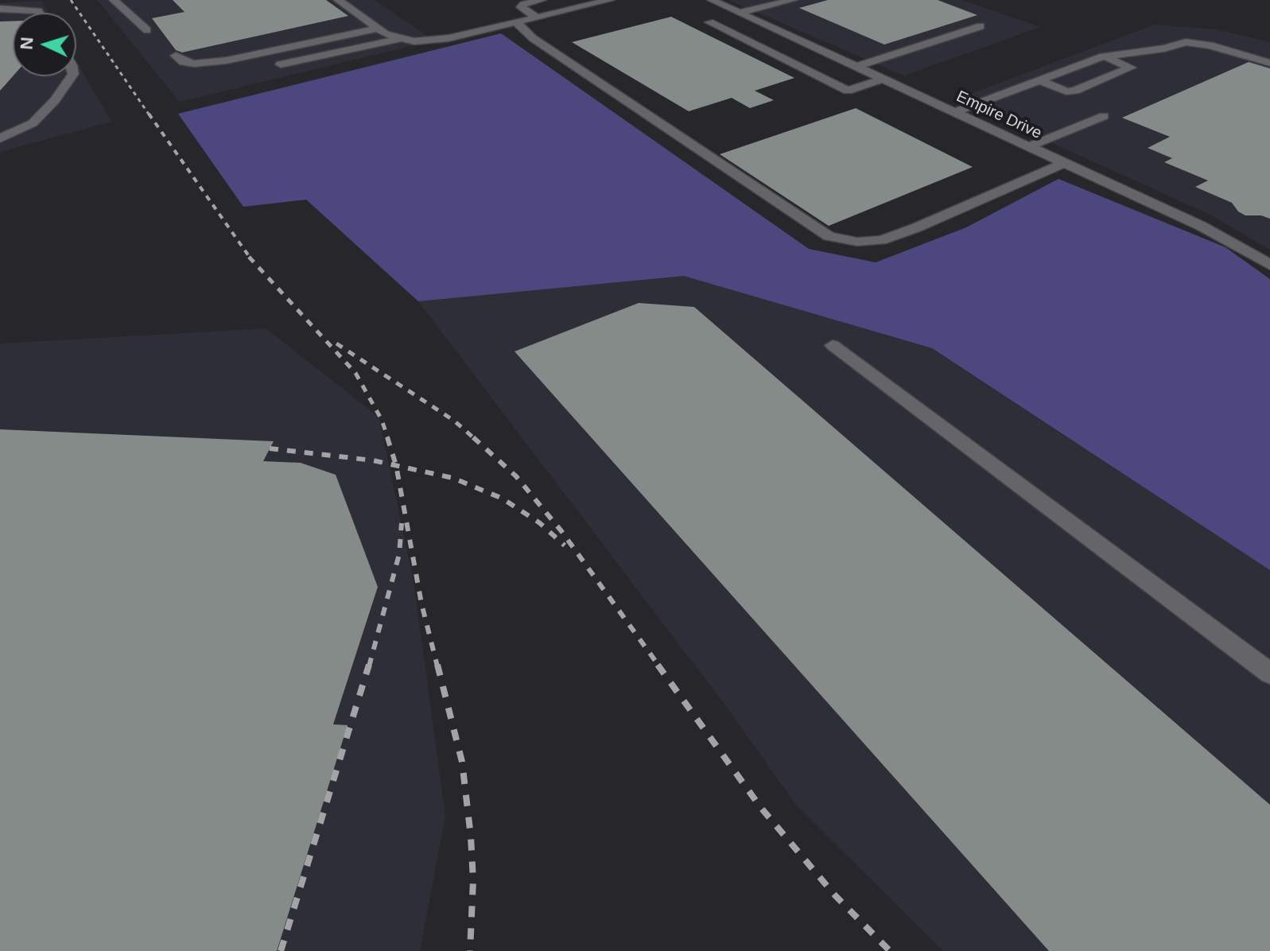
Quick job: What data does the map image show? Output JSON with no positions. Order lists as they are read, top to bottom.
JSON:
{
  "streets": {
    "street": ["Empire Drive"]
  },
  "north": "left"
}
